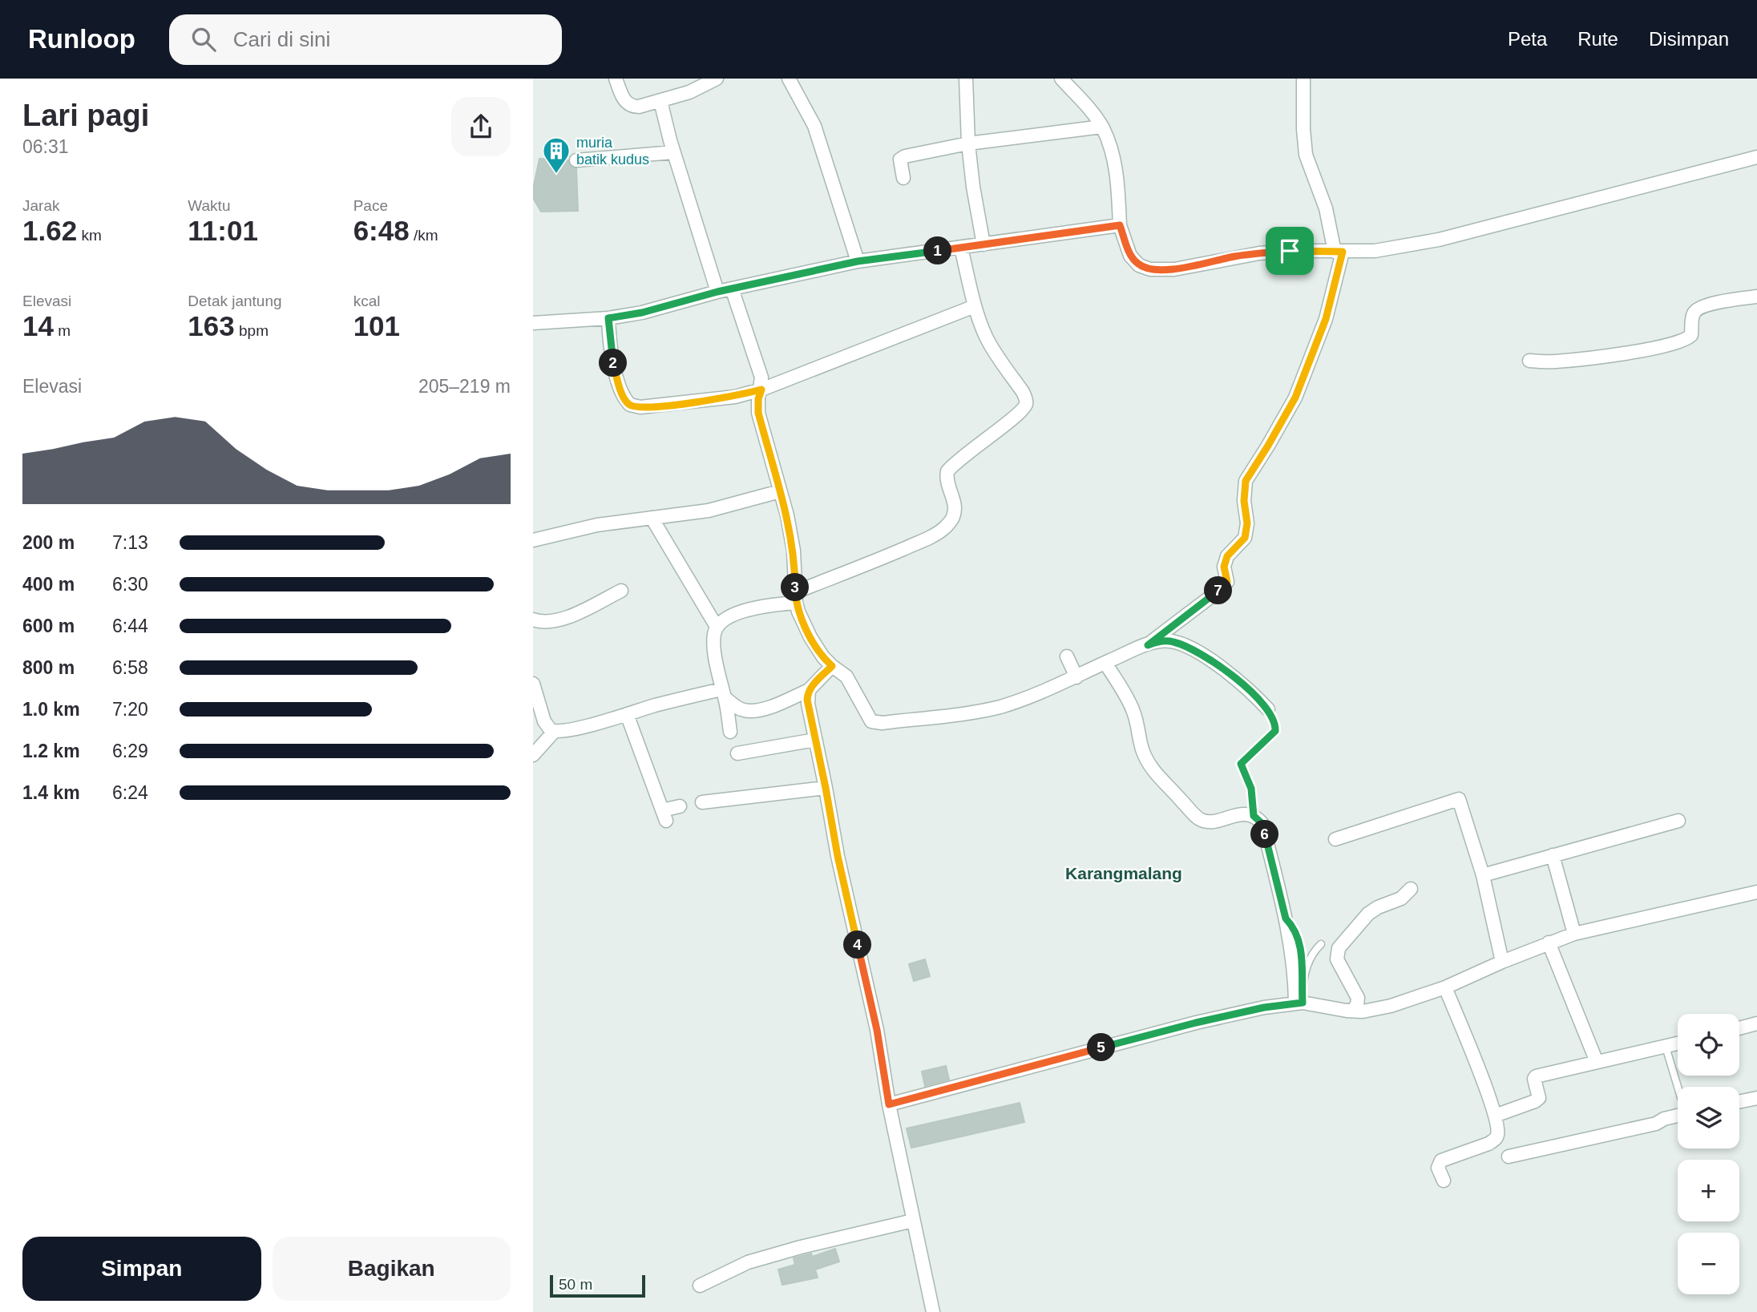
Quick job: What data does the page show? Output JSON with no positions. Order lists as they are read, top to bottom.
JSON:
{
  "districts": ["Karangmalang"],
  "places": {
    "building": ["muria batik kudus"]
  },
  "scale_bar": "50 m",
  "page": {
    "header": "Runloop",
    "search": "Cari di sini",
    "nav": ["Peta", "Rute", "Disimpan"],
    "heading": ["Lari pagi", "06:31"],
    "stats": [
      ["Jarak", "1.62 km"],
      ["Waktu", "11:01"],
      ["Pace", "6:48 /km"],
      ["Elevasi", "14 m"],
      ["Detak jantung", "163 bpm"],
      ["kcal", "101"]
    ],
    "pins": [
      "1",
      "2",
      "3",
      "7",
      "6",
      "4",
      "5"
    ],
    "chart": ["Elevasi", "205–219 m"],
    "list": [
      {
        "name": "200 m",
        "note": "7:13"
      },
      {
        "name": "400 m",
        "note": "6:30"
      },
      {
        "name": "600 m",
        "note": "6:44"
      },
      {
        "name": "800 m",
        "note": "6:58"
      },
      {
        "name": "1.0 km",
        "note": "7:20"
      },
      {
        "name": "1.2 km",
        "note": "6:29"
      },
      {
        "name": "1.4 km",
        "note": "6:24"
      }
    ],
    "map_buttons": ["+", "−"],
    "buttons": ["Simpan", "Bagikan"],
    "scale": "50 m"
  }
}
